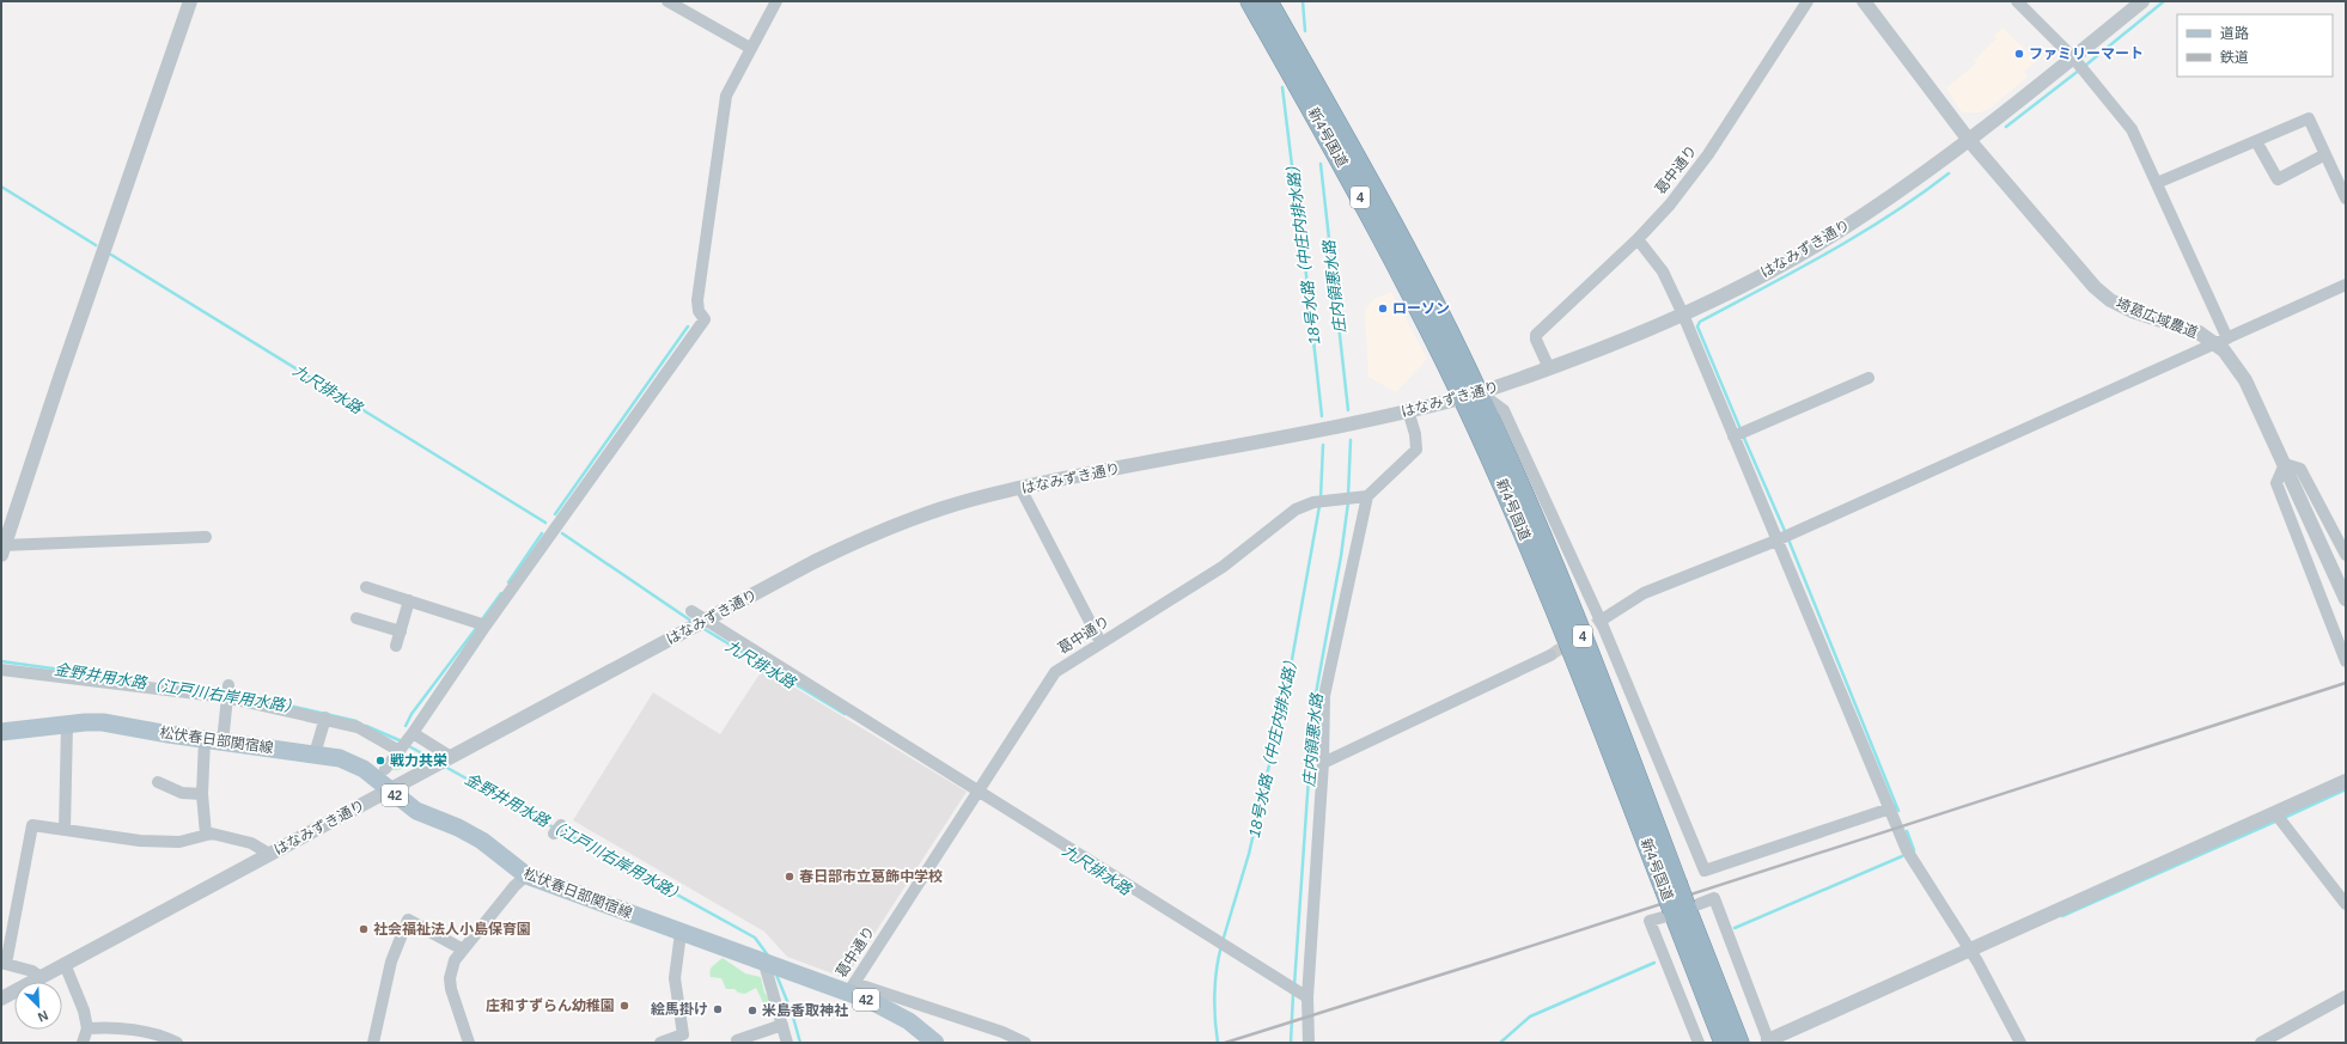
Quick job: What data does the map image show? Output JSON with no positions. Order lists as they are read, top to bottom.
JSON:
{
  "streets": {
    "highway": ["新4号国道", "4"],
    "main road": ["松伏春日部関宿線", "42"],
    "street": ["葛中通り", "はなみずき通り", "埼葛広域農道"]
  },
  "crossings": [
    ["新4号国道", "はなみずき通り"],
    ["葛中通り", "はなみずき通り"],
    ["葛中通り", "松伏春日部関宿線"],
    ["はなみずき通り", "埼葛広域農道"],
    ["はなみずき通り", "松伏春日部関宿線"]
  ],
  "water": [
    "18号水路（中庄内排水路）",
    "庄内領悪水路",
    "九尺排水路",
    "金野井用水路（江戸川右岸用水路）"
  ],
  "places": [
    "ファミリーマート",
    "ローソン",
    "戦力共栄",
    "春日部市立葛飾中学校",
    "社会福祉法人小島保育園",
    "庄和すずらん幼稚園",
    "絵馬掛け",
    "米島香取神社"
  ],
  "legend": ["道路", "鉄道"],
  "north": "bottom right"
}
